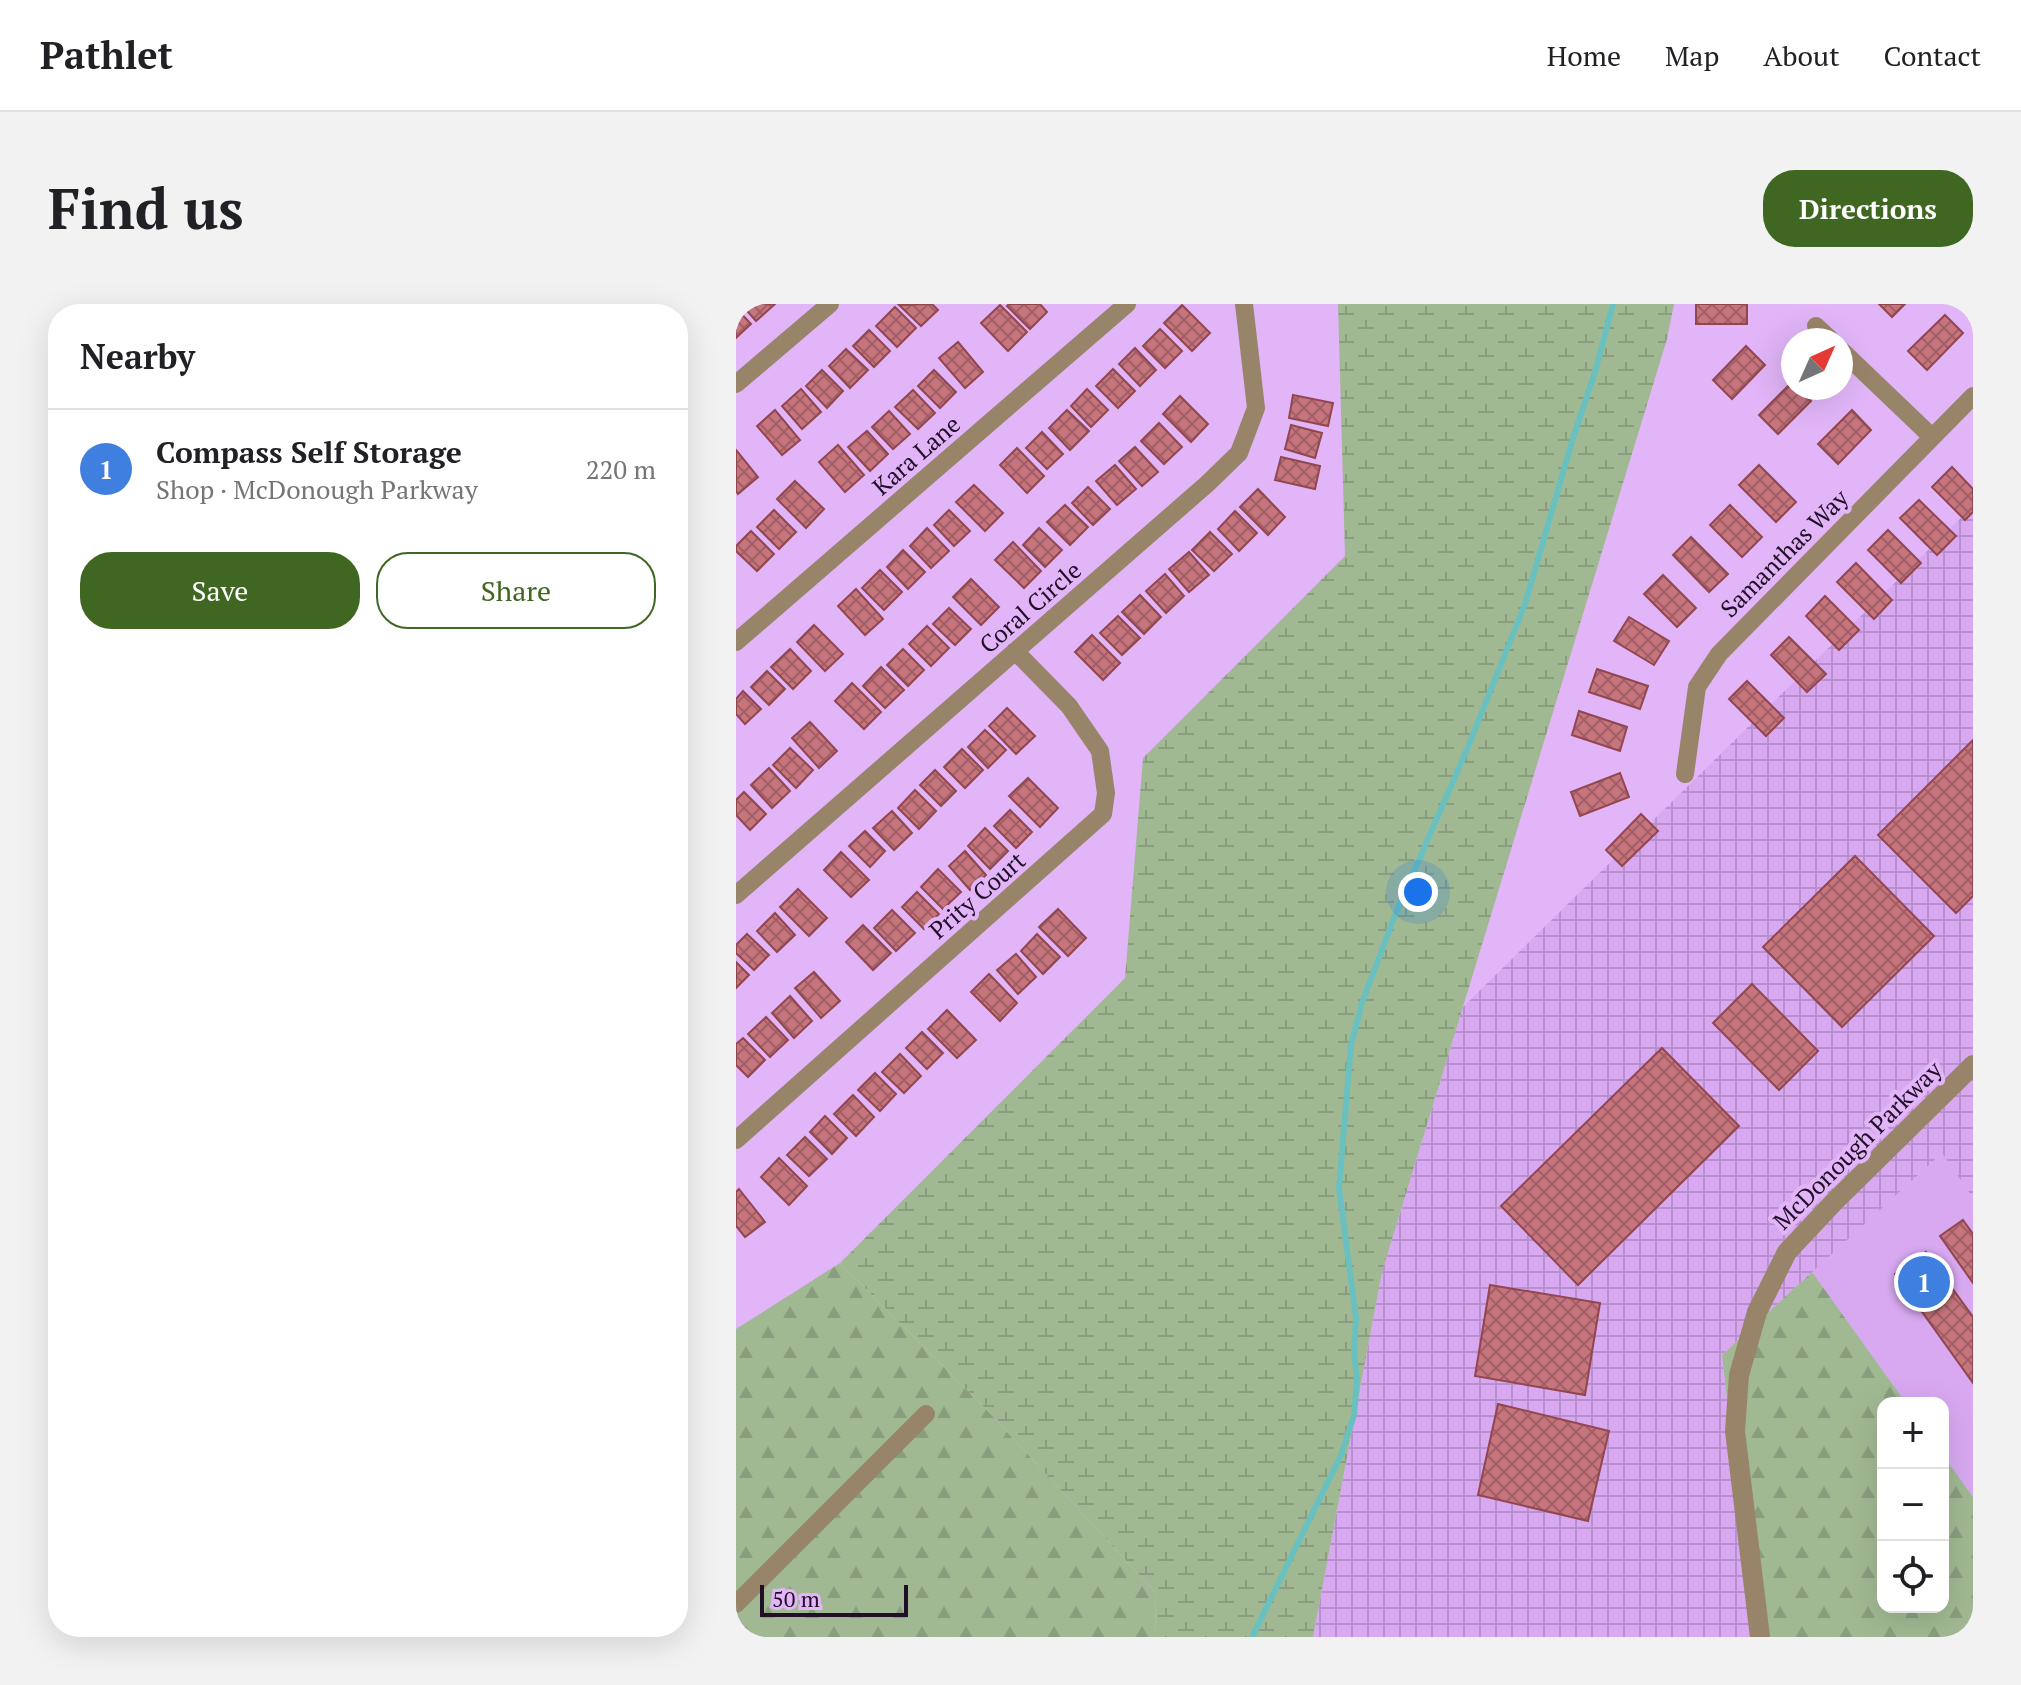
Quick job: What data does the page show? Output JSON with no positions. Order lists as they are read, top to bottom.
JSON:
{
  "streets": {
    "street": [
      "Kara Lane",
      "Samanthas Way",
      "Coral Circle",
      "Prity Court",
      "McDonough Parkway"
    ]
  },
  "crossings": [
    ["Coral Circle", "Prity Court"]
  ],
  "scale_bar": "50 m",
  "north": "top right",
  "page": {
    "header": "Pathlet",
    "nav": [
      "Home",
      "Map",
      "About",
      "Contact"
    ],
    "buttons": [
      "Directions",
      ["Save", "Share"]
    ],
    "title": "Find us",
    "heading": "Nearby",
    "list": [
      {
        "mark": "1",
        "name": "Compass Self Storage",
        "note": "Shop · McDonough Parkway",
        "value": "220 m"
      }
    ],
    "pins": "1",
    "map_buttons": ["+", "−"],
    "scale": "50 m"
  }
}
